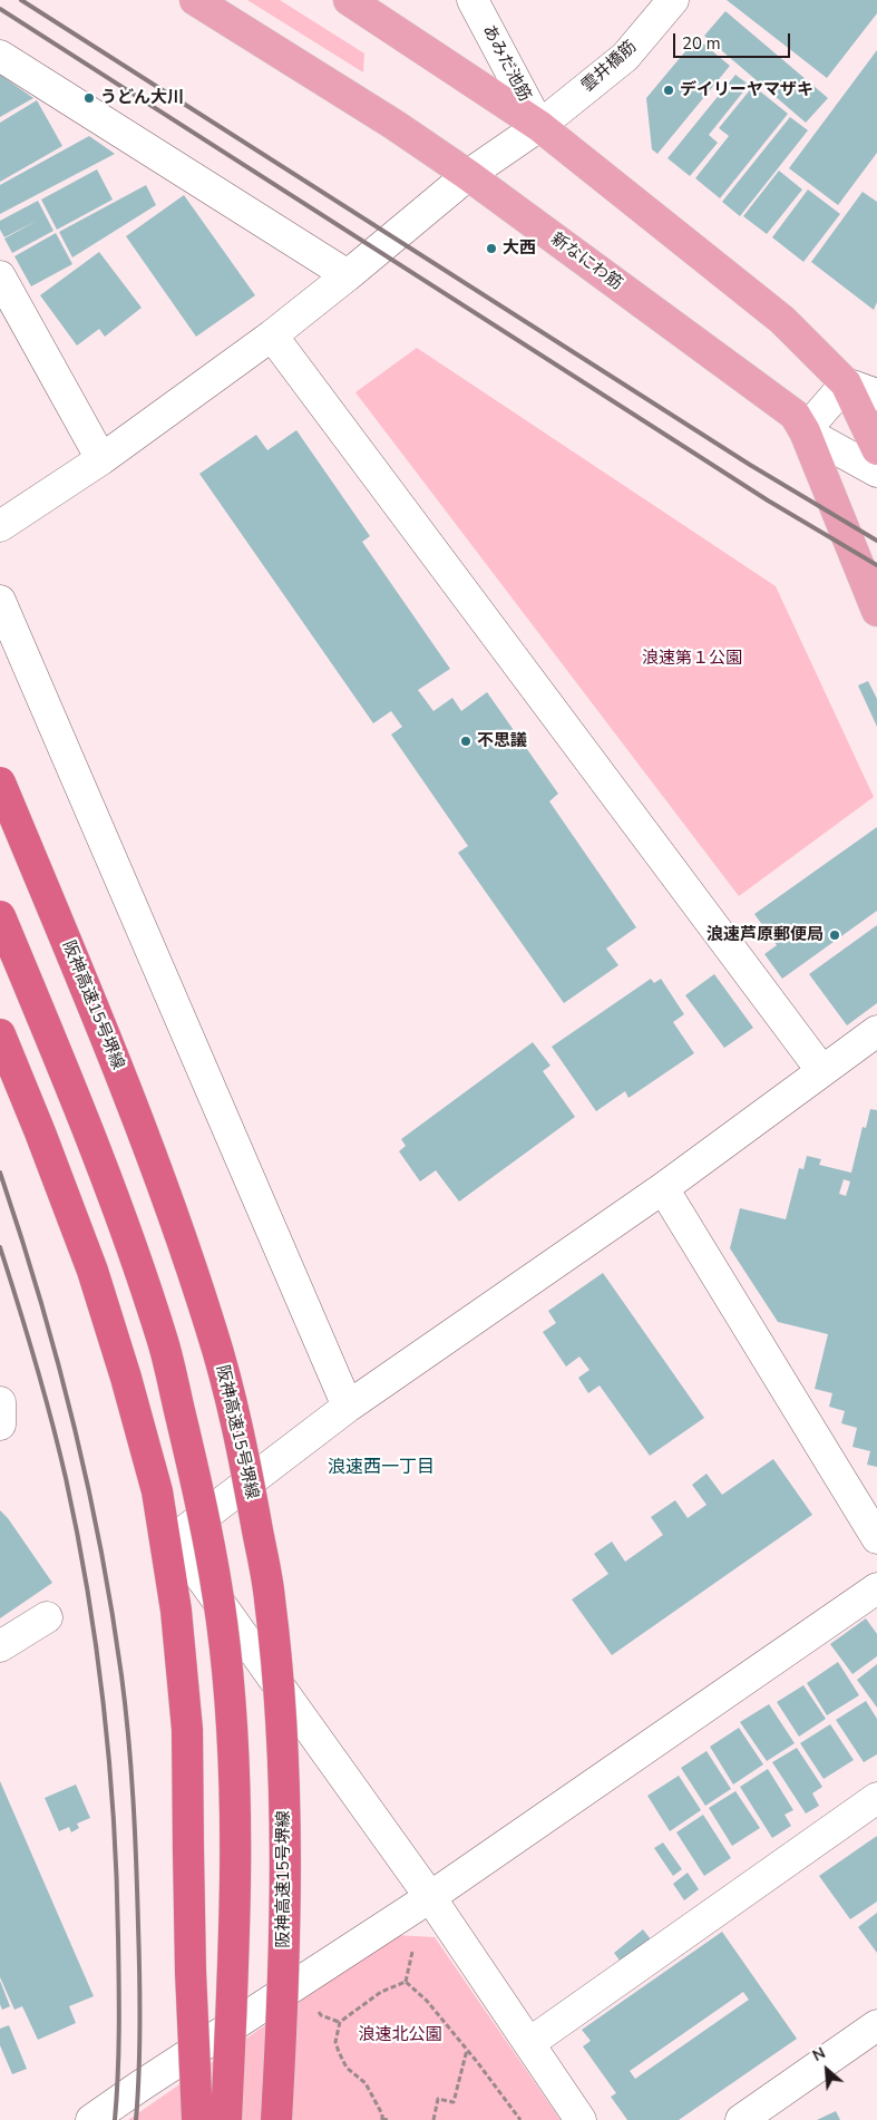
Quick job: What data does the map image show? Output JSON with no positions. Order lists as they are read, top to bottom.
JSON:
{
  "streets": {
    "highway": ["阪神高速15号堺線"],
    "main road": ["新なにわ筋"],
    "street": ["あみだ池筋", "雲井橋筋"]
  },
  "crossings": [
    ["あみだ池筋", "雲井橋筋"],
    ["雲井橋筋", "新なにわ筋"]
  ],
  "districts": ["浪速西一丁目"],
  "parks": ["浪速第１公園", "浪速北公園"],
  "places": [
    "デイリーヤマザキ",
    "うどん大川",
    "大西",
    "不思議",
    "浪速芦原郵便局"
  ],
  "scale_bar": "20 m",
  "north": "top left"
}
